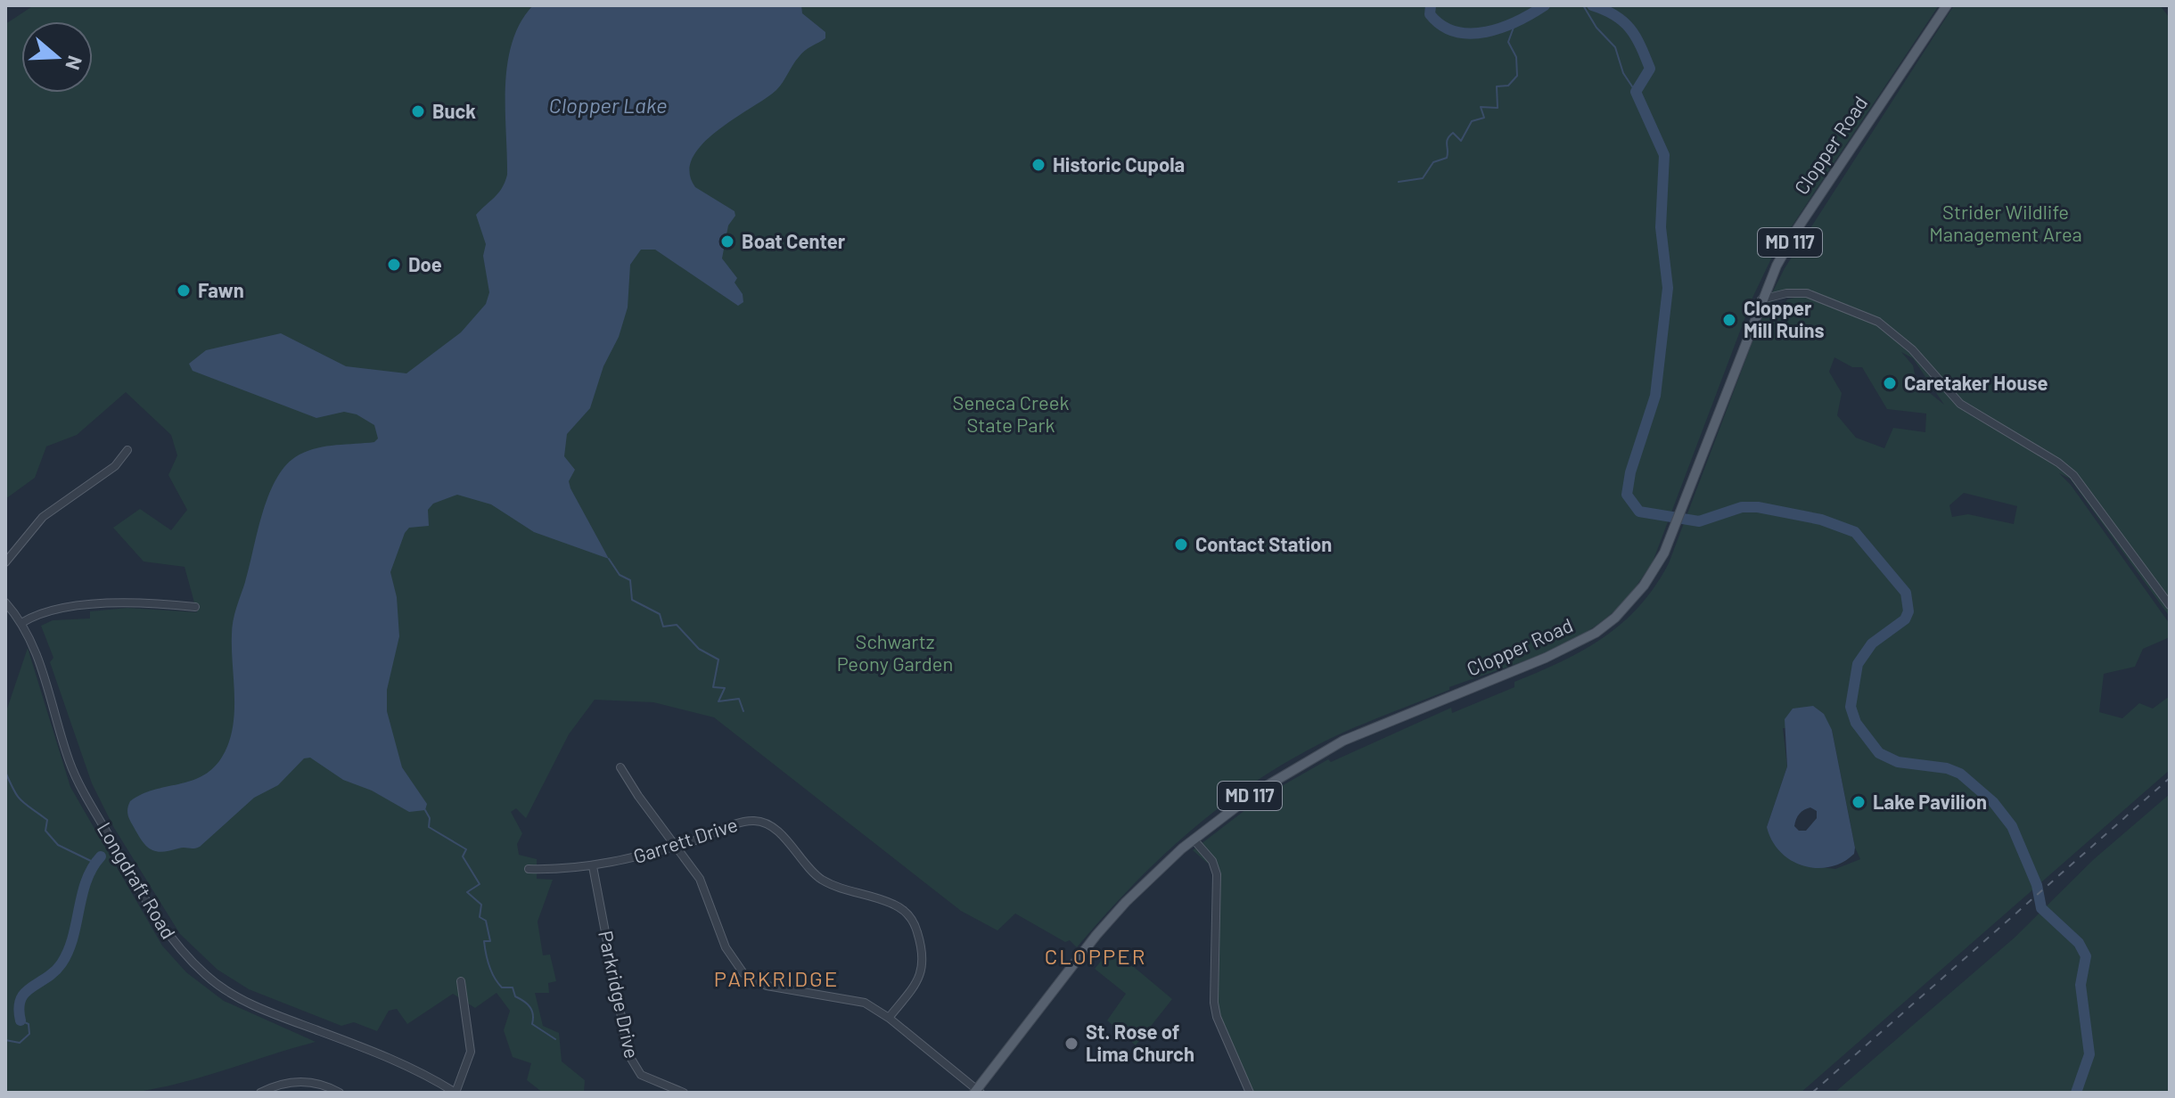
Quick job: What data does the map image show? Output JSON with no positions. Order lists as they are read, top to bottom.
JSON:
{
  "streets": {
    "main road": ["Clopper Road", "MD 117"],
    "street": ["Garrett Drive", "Longdraft Road", "Parkridge Drive"]
  },
  "crossings": [
    ["Garrett Drive", "Parkridge Drive"]
  ],
  "districts": ["CLOPPER", "PARKRIDGE"],
  "water": ["Clopper Lake"],
  "parks": ["Strider Wildlife Management Area", "Seneca Creek State Park", "Schwartz Peony Garden"],
  "places": [
    "Buck",
    "Historic Cupola",
    "Boat Center",
    "Doe",
    "Fawn",
    "Clopper Mill Ruins",
    "Caretaker House",
    "Contact Station",
    "Lake Pavilion",
    "St. Rose of Lima Church"
  ],
  "north": "right"
}
